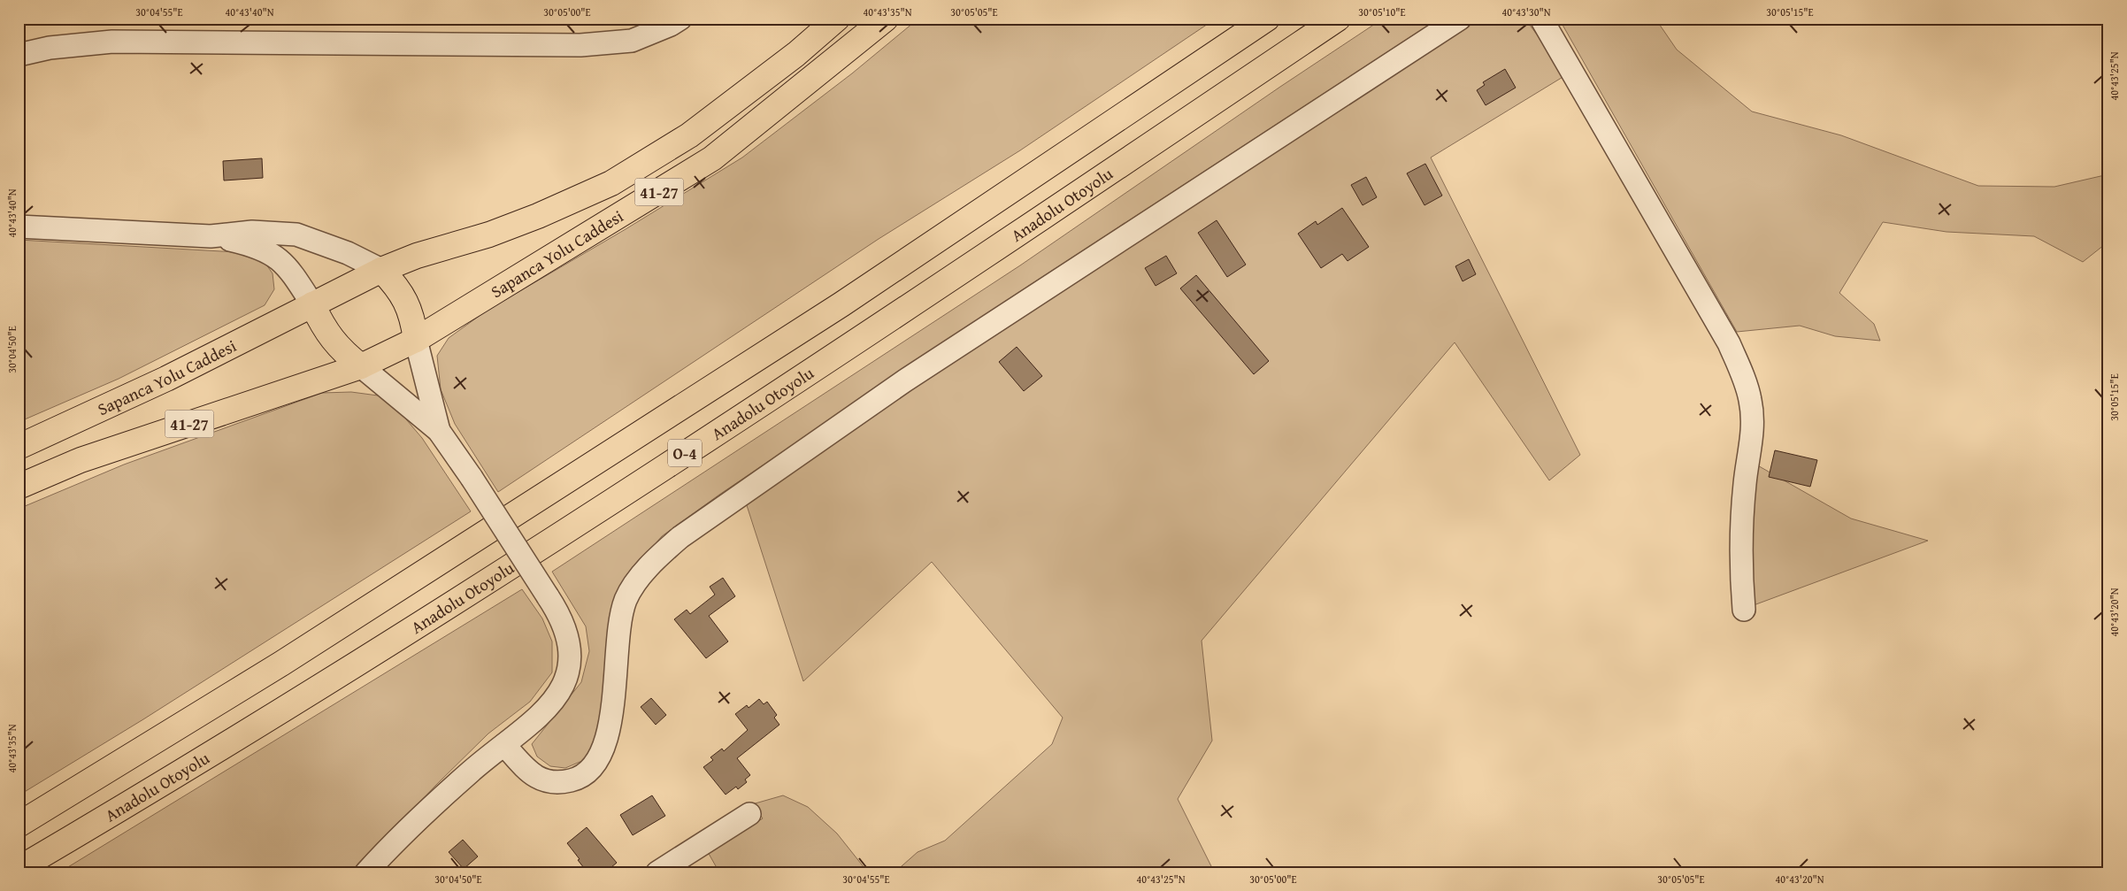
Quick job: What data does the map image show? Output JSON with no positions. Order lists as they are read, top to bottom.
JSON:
{
  "streets": {
    "highway": [
      "41-27",
      "Anadolu Otoyolu",
      "Sapanca Yolu Caddesi",
      "O-4"
    ]
  },
  "crossings": [
    ["41-27", "Sapanca Yolu Caddesi"]
  ],
  "coordinates": [
    "30°04'55\"E",
    "40°43'40\"N",
    "30°05'00\"E",
    "40°43'35\"N",
    "30°05'05\"E",
    "30°05'10\"E",
    "40°43'30\"N",
    "30°05'15\"E",
    "40°43'25\"N",
    "30°04'50\"E",
    "40°43'20\"N"
  ]
}
